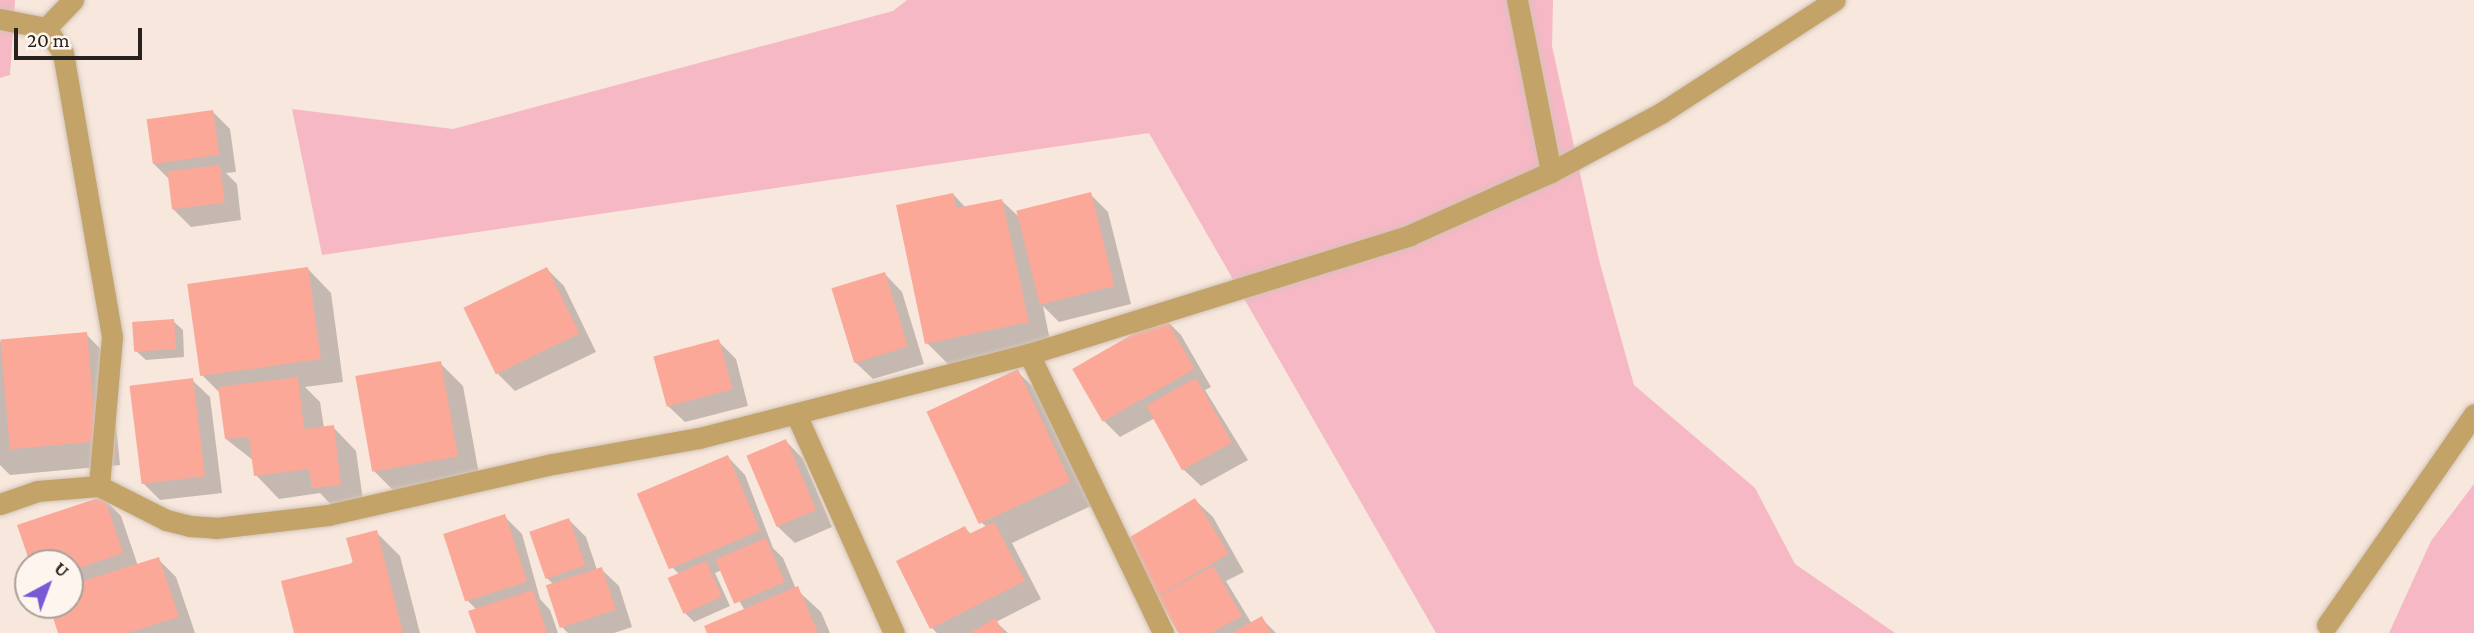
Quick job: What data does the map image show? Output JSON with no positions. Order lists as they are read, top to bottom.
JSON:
{
  "scale_bar": "20 m",
  "north": "top right"
}
